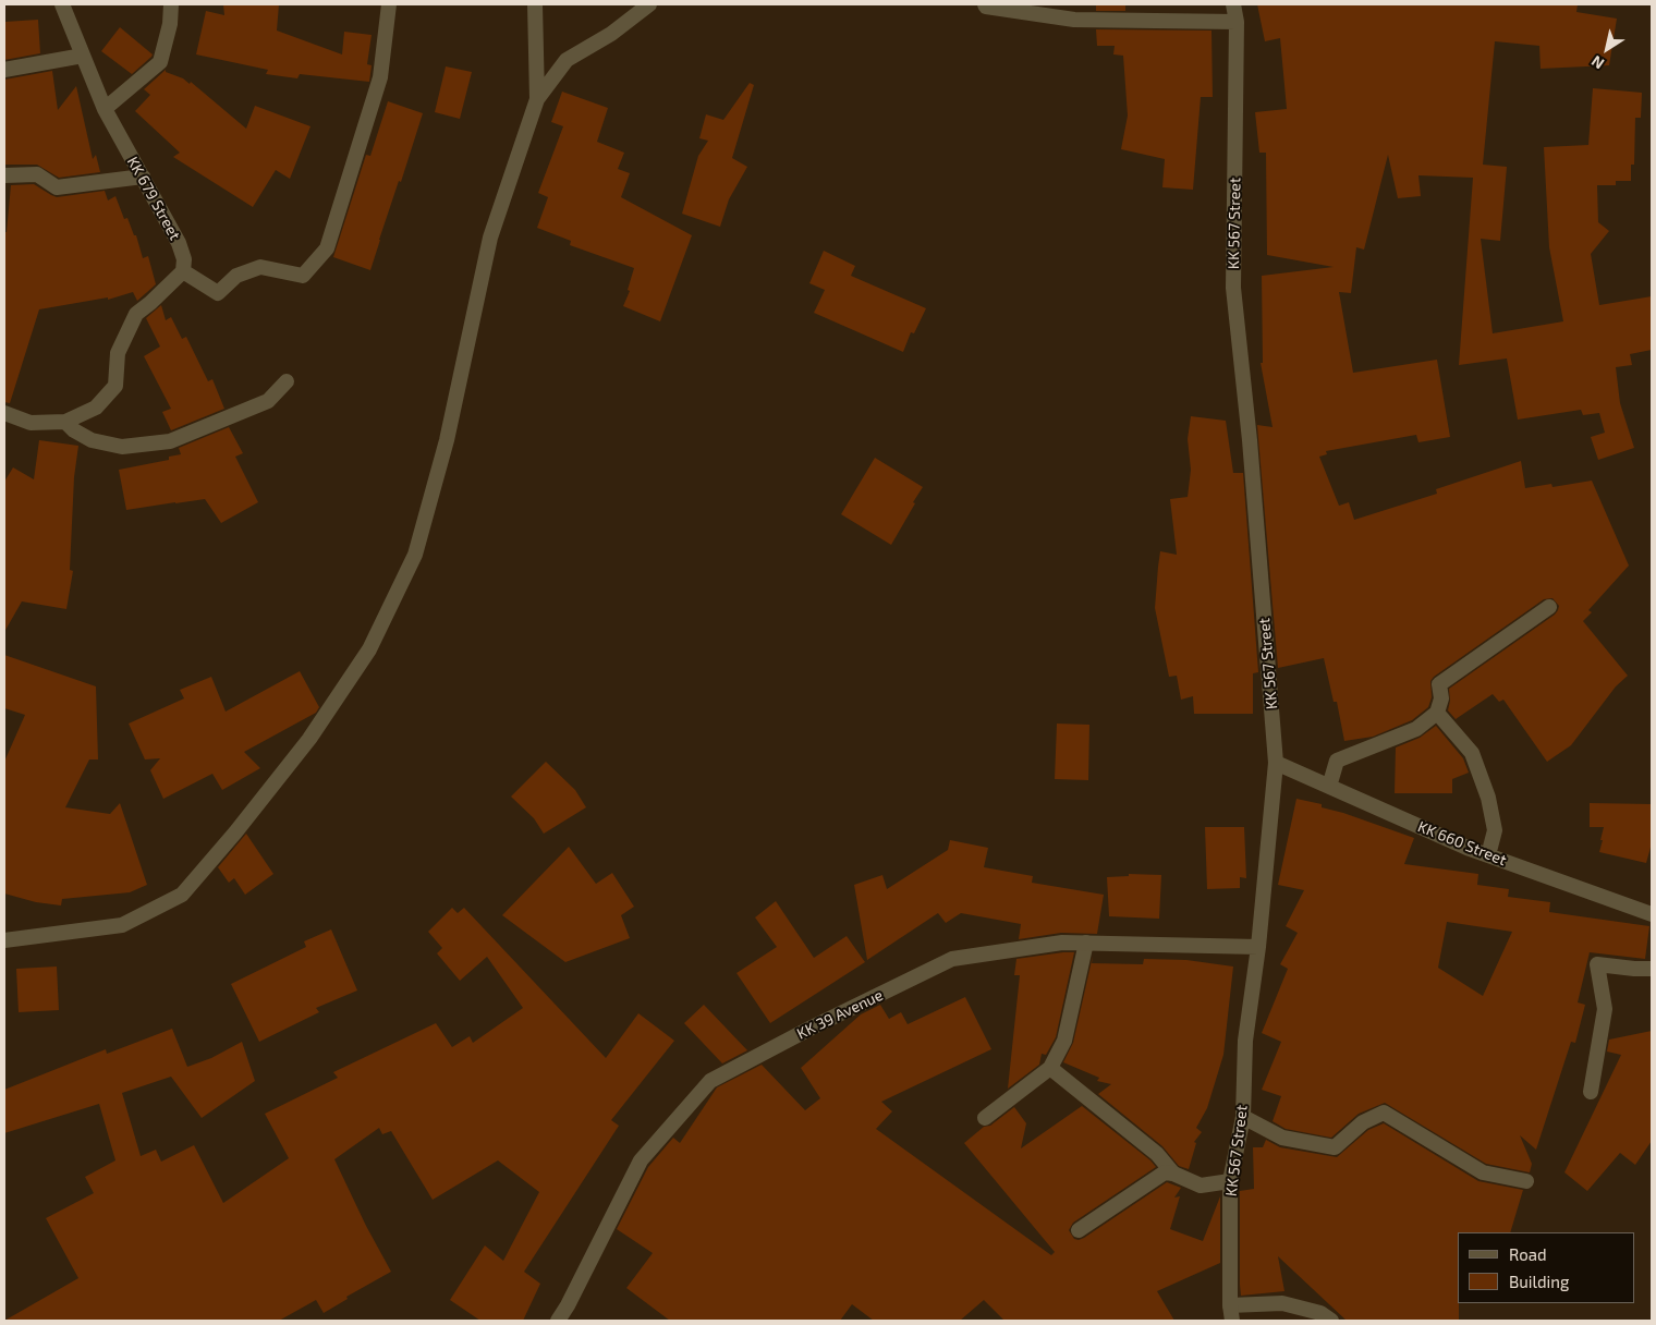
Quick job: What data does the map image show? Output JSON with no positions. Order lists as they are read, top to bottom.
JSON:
{
  "streets": {
    "street": [
      "KK 679 Street",
      "KK 567 Street",
      "KK 660 Street",
      "KK 39 Avenue"
    ]
  },
  "crossings": [
    ["KK 567 Street", "KK 660 Street"],
    ["KK 567 Street", "KK 39 Avenue"]
  ],
  "legend": ["Road", "Building"],
  "north": "bottom left"
}
